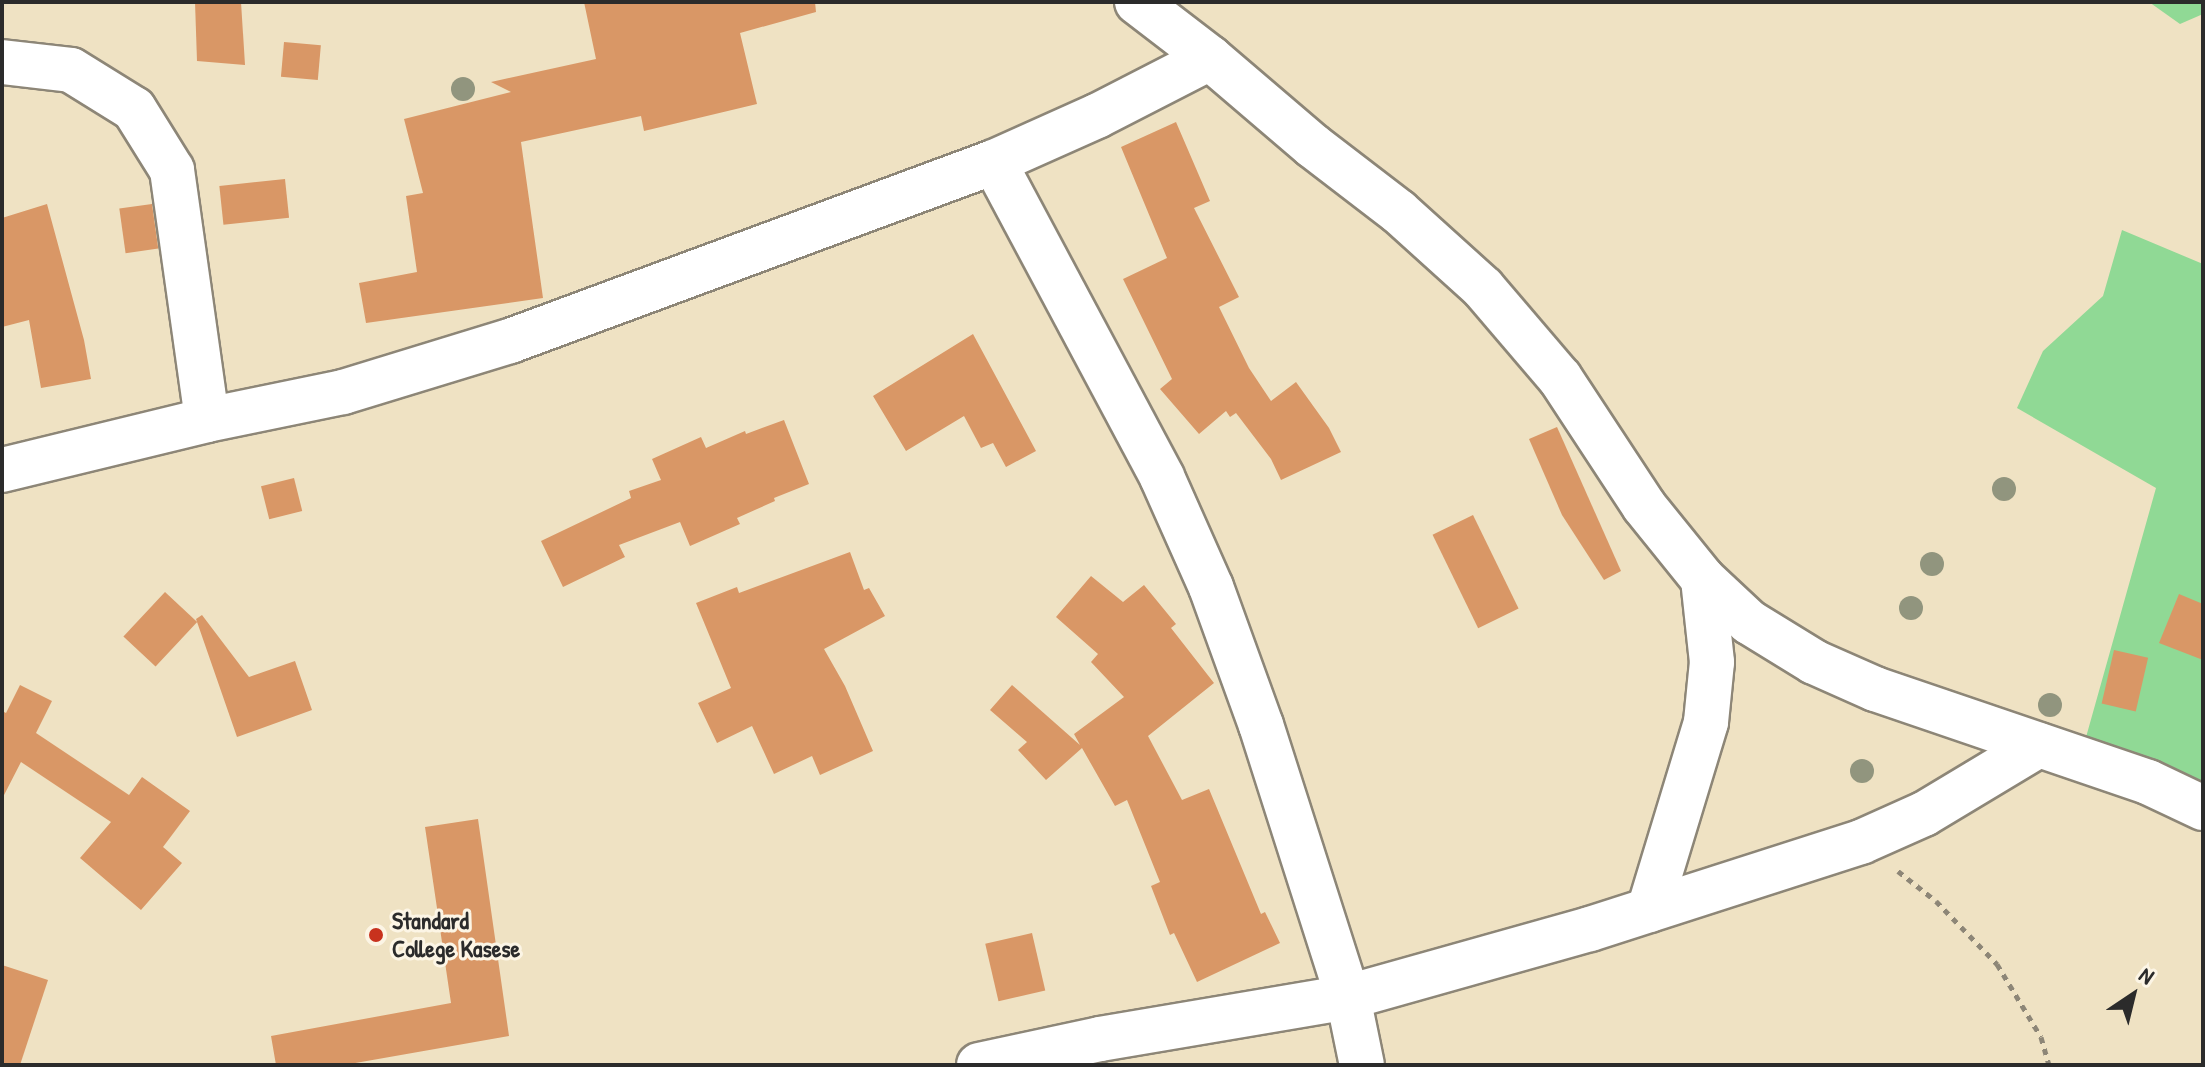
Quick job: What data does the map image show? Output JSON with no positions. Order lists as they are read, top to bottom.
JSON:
{
  "places": ["Standard College Kasese"],
  "north": "top right"
}
